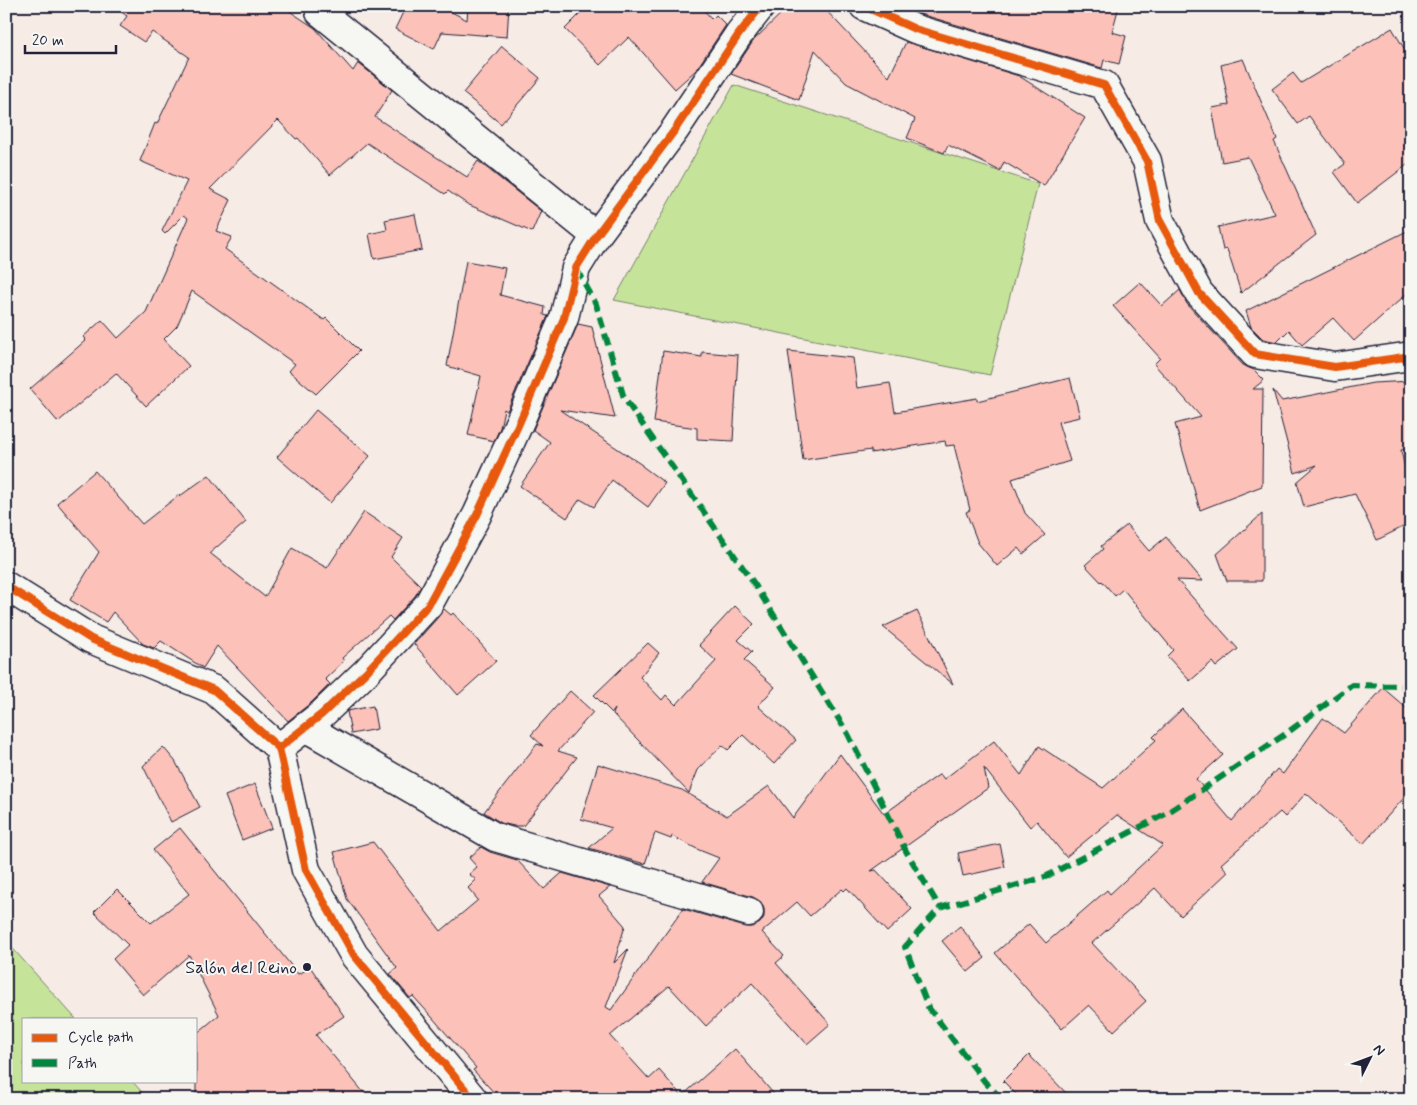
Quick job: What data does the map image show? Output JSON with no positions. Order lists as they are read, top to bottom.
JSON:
{
  "places": ["Salón del Reino"],
  "legend": ["Cycle path", "Path"],
  "scale_bar": "20 m",
  "north": "top right"
}
